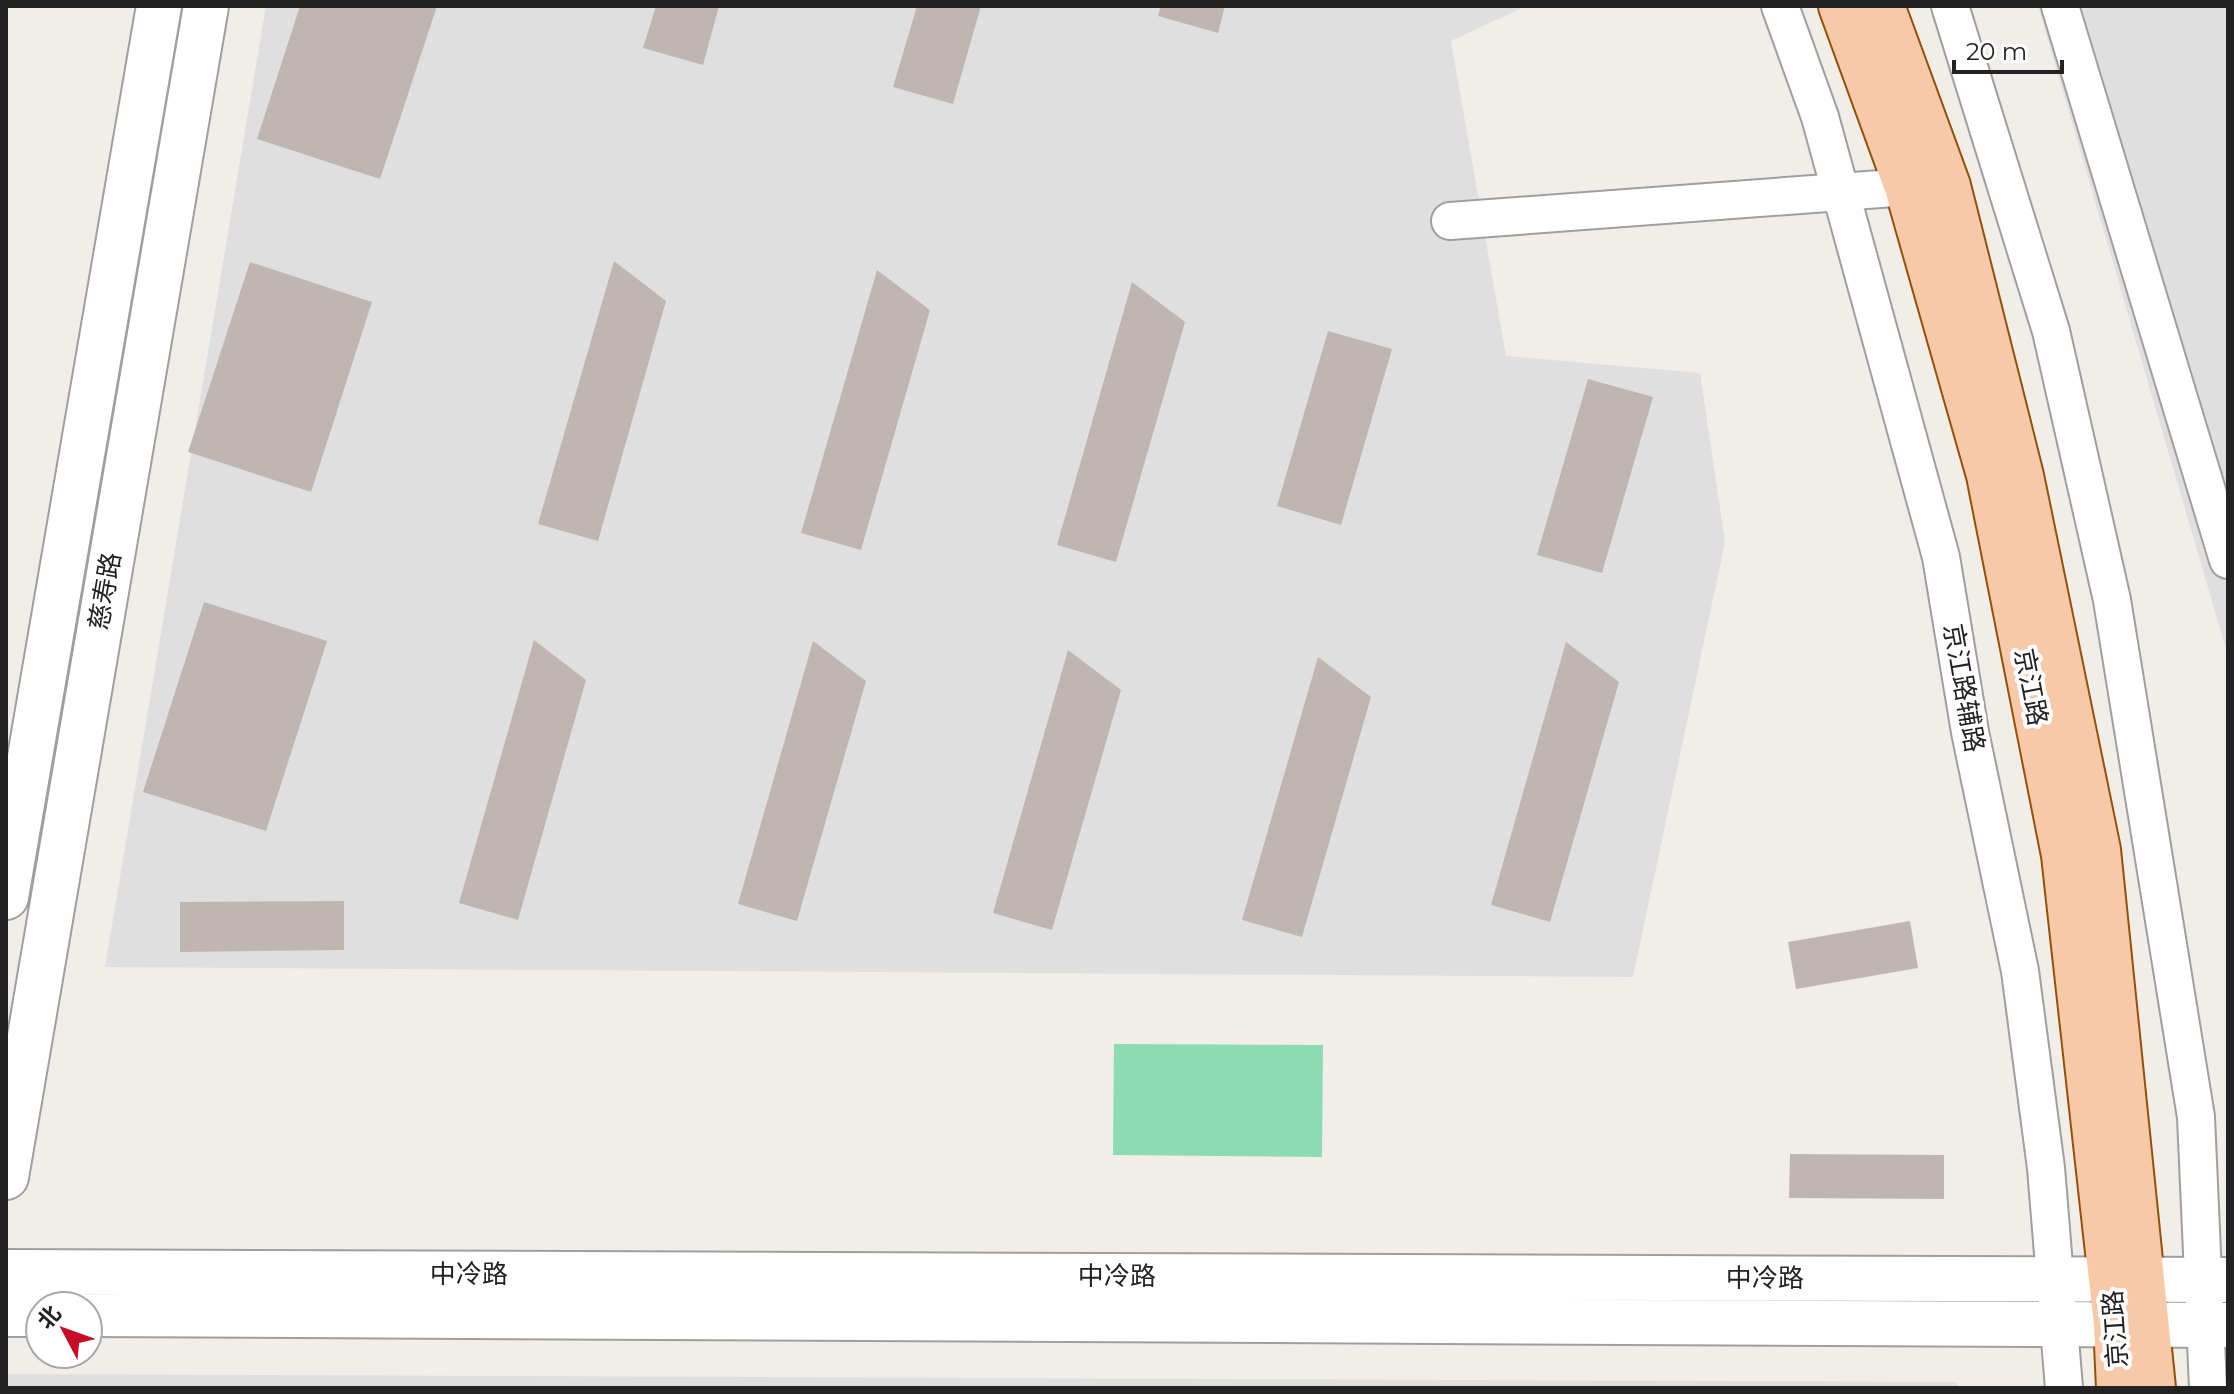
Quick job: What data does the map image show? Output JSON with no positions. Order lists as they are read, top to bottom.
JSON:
{
  "streets": {
    "main road": ["京江路"],
    "street": ["慈寿路", "京江路辅路", "中冷路"]
  },
  "crossings": [
    ["京江路", "中冷路"],
    ["京江路辅路", "中冷路"]
  ],
  "scale_bar": "20 m",
  "north": "top left"
}
